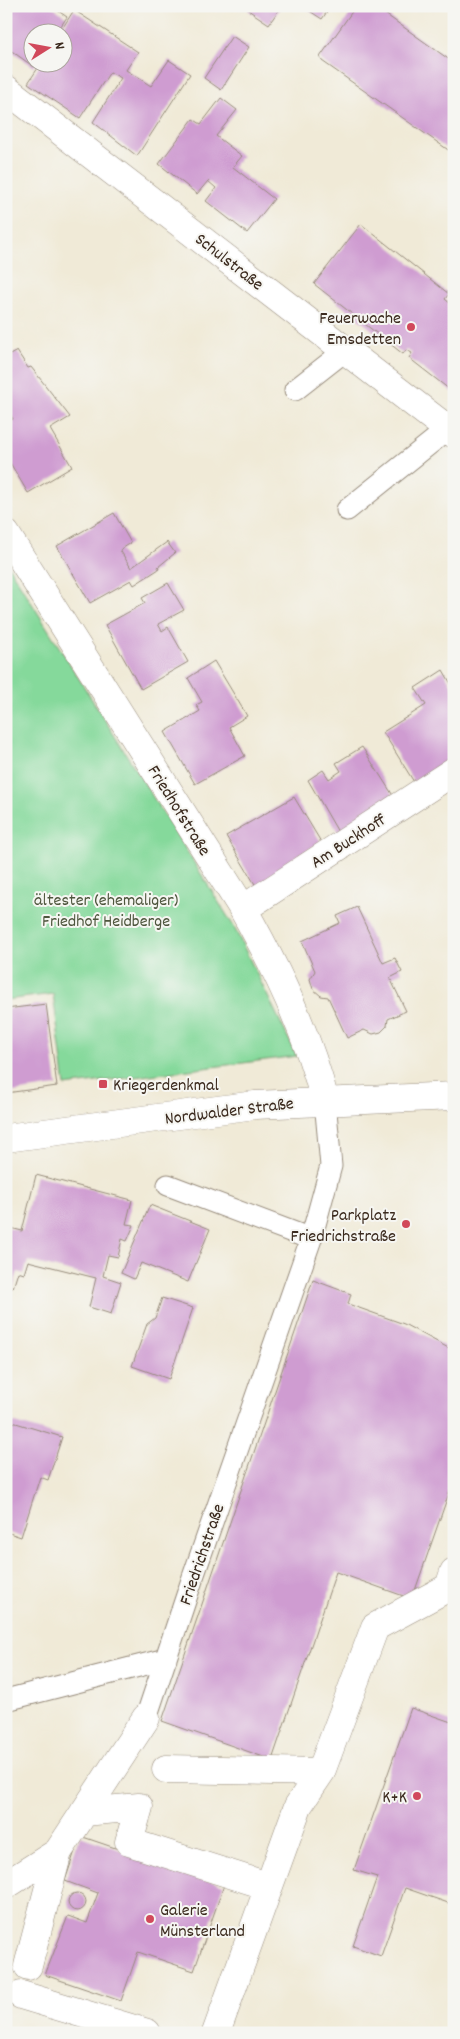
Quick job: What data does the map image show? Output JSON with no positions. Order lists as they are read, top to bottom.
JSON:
{
  "streets": {
    "street": [
      "Schulstraße",
      "Friedhofstraße",
      "Am Buckhoff",
      "Nordwalder Straße",
      "Friedrichstraße"
    ]
  },
  "crossings": [
    ["Friedhofstraße", "Am Buckhoff"],
    ["Friedhofstraße", "Nordwalder Straße"],
    ["Friedhofstraße", "Friedrichstraße"],
    ["Nordwalder Straße", "Friedrichstraße"]
  ],
  "parks": ["ältester (ehemaliger) Friedhof Heidberge"],
  "places": {
    "other": [
      "Feuerwache Emsdetten",
      "Parkplatz Friedrichstraße",
      "K+K",
      "Galerie Münsterland"
    ],
    "transit": ["Kriegerdenkmal"]
  },
  "north": "right"
}
